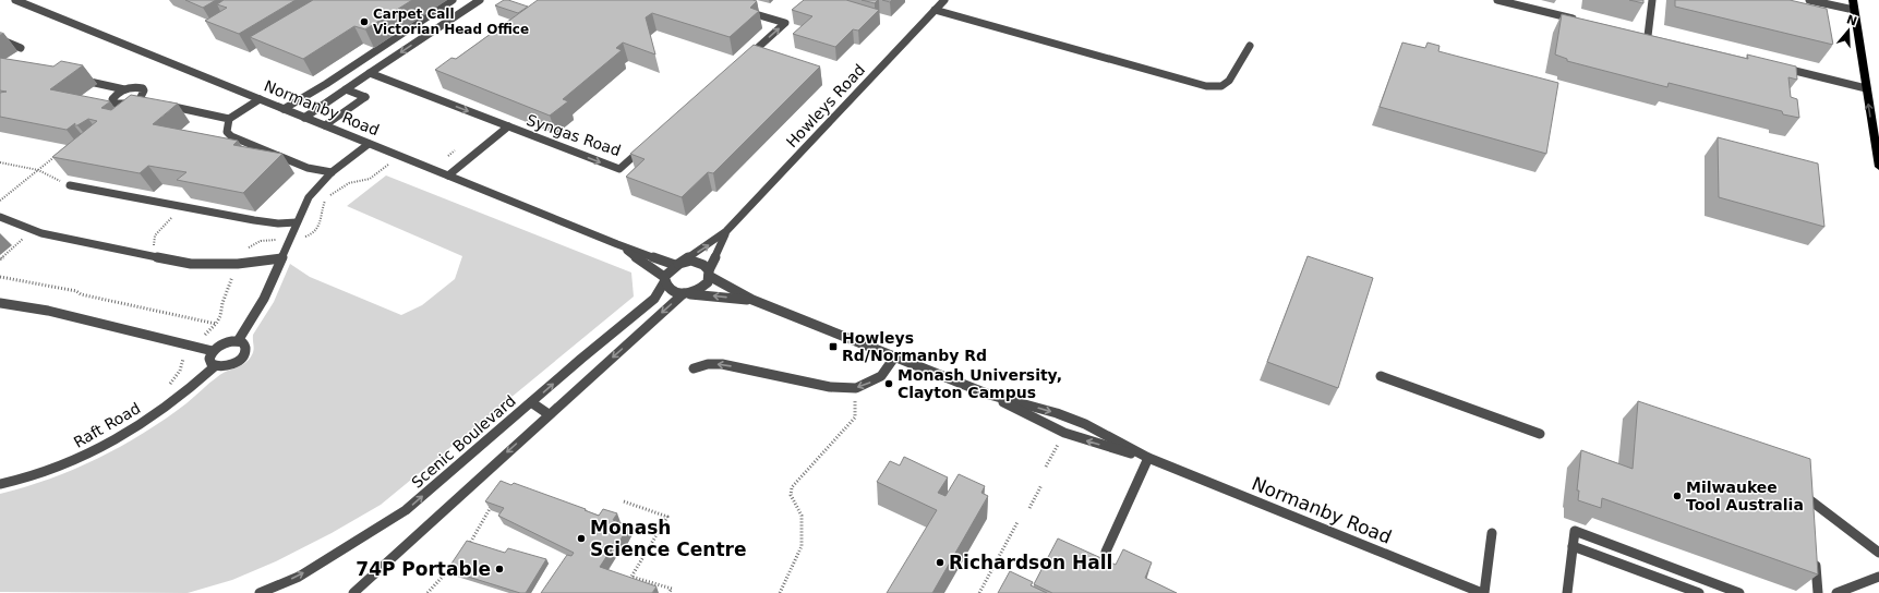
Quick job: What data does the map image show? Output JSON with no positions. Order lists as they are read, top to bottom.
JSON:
{
  "streets": {
    "street": [
      "Howleys Road",
      "Normanby Road",
      "Syngas Road",
      "Raft Road",
      "Scenic Boulevard"
    ]
  },
  "crossings": [
    ["Howleys Road", "Normanby Road"],
    ["Howleys Road", "Scenic Boulevard"],
    ["Normanby Road", "Syngas Road"],
    ["Normanby Road", "Scenic Boulevard"]
  ],
  "one_way": ["Syngas Road"],
  "places": {
    "other": [
      "Carpet Call Victorian Head Office",
      "Monash University, Clayton Campus",
      "Milwaukee Tool Australia",
      "Monash Science Centre",
      "Richardson Hall",
      "74P Portable"
    ],
    "transit": ["Howleys Rd/Normanby Rd"]
  },
  "north": "top"
}
